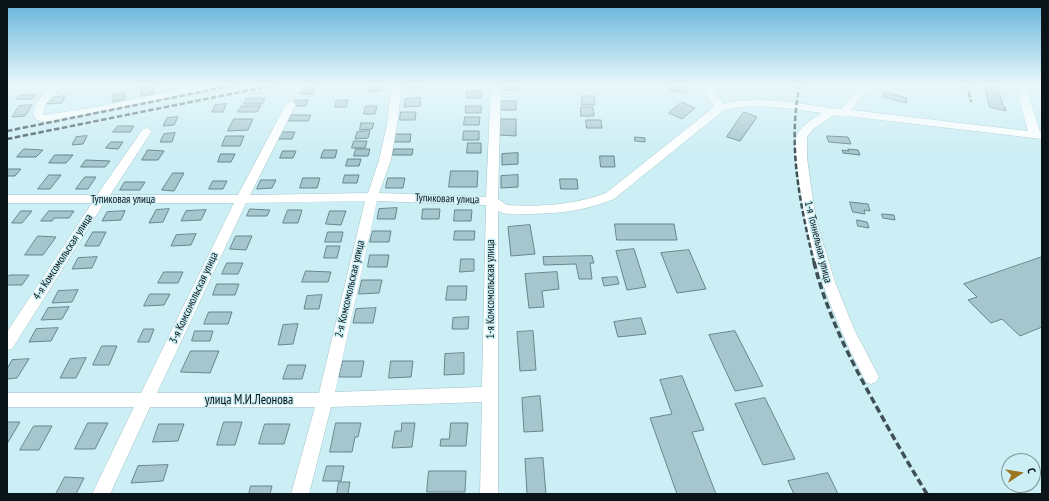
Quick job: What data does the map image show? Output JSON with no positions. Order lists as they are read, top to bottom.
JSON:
{
  "streets": {
    "street": [
      "Тупиковая улица",
      "1-я Тоннельная улица",
      "4-я Комсомольская улица",
      "2-я Комсомольская улица",
      "1-я Комсомольская улица",
      "3-я Комсомольская улица",
      "улица М.И.Леонова"
    ]
  },
  "crossings": [
    ["Тупиковая улица", "1-я Тоннельная улица"],
    ["Тупиковая улица", "4-я Комсомольская улица"],
    ["Тупиковая улица", "2-я Комсомольская улица"],
    ["Тупиковая улица", "1-я Комсомольская улица"],
    ["Тупиковая улица", "3-я Комсомольская улица"],
    ["2-я Комсомольская улица", "улица М.И.Леонова"],
    ["1-я Комсомольская улица", "улица М.И.Леонова"],
    ["3-я Комсомольская улица", "улица М.И.Леонова"]
  ],
  "north": "right"
}
